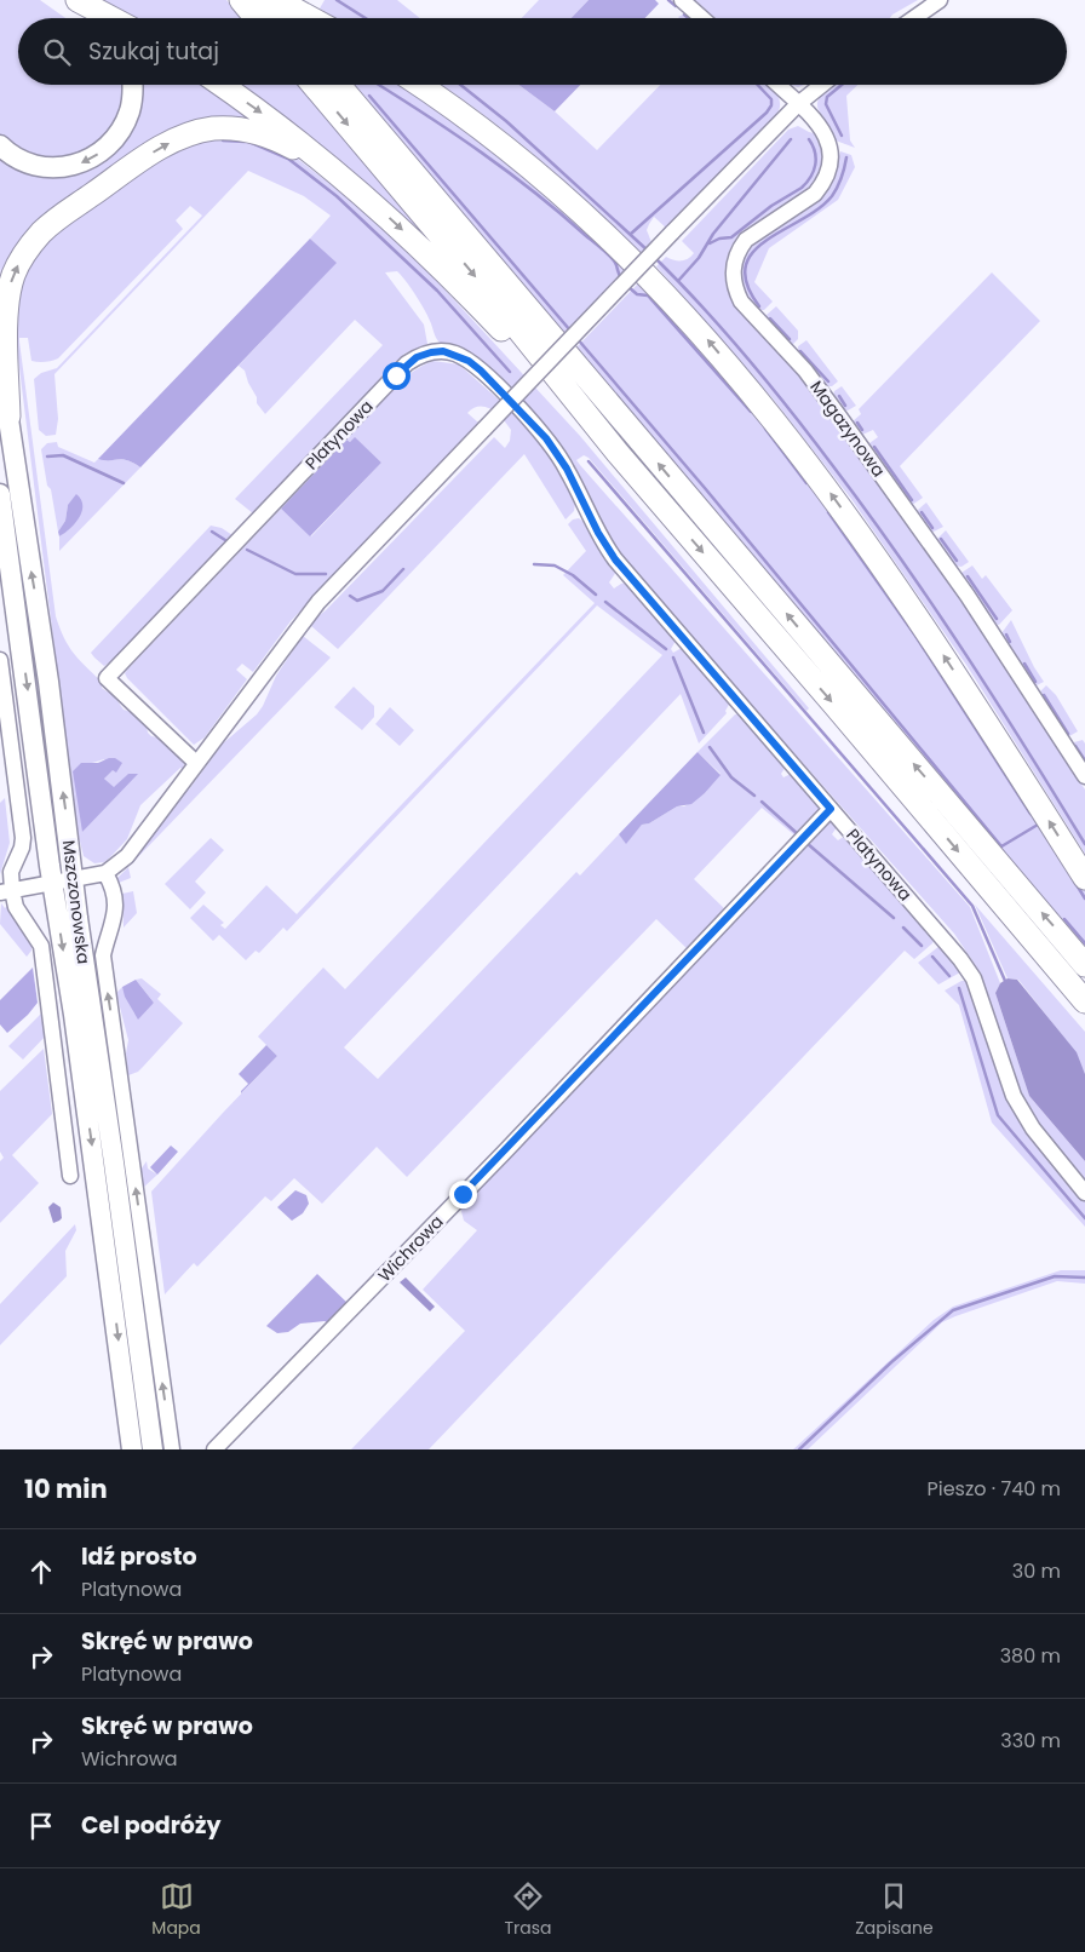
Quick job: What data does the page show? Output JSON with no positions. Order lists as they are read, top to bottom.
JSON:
{
  "streets": {
    "main road": ["Mszczonowska"],
    "street": ["Magazynowa", "Platynowa", "Wichrowa"]
  },
  "crossings": [
    ["Platynowa", "Wichrowa"]
  ],
  "page": {
    "search": "Szukaj tutaj",
    "heading": ["10 min", "Pieszo · 740 m"],
    "list": [
      ["Idź prosto", "Platynowa", "30 m"],
      ["Skręć w prawo", "Platynowa", "380 m"],
      ["Skręć w prawo", "Wichrowa", "330 m"],
      "Cel podróży"
    ],
    "nav": ["Mapa", "Trasa", "Zapisane"]
  }
}
